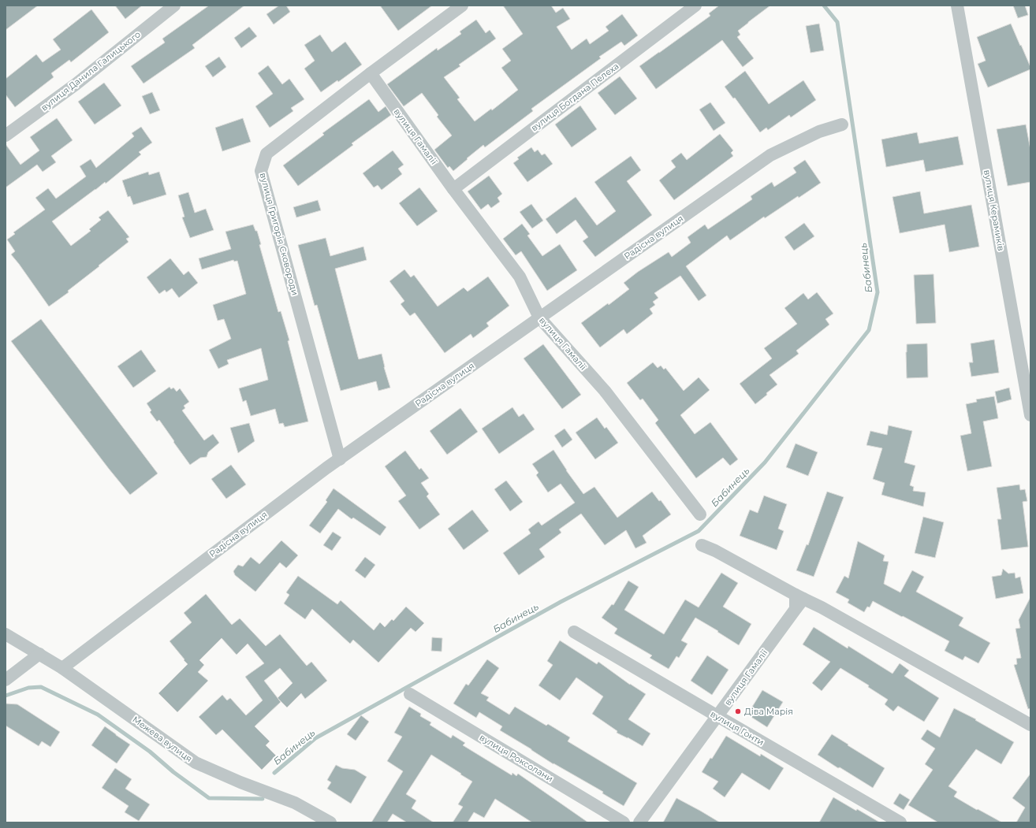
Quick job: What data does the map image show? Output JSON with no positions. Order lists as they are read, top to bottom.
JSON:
{
  "streets": {
    "street": [
      "вулиця Данила Галицького",
      "вулиця Богдана Пелеха",
      "вулиця Гамалії",
      "вулиця Керамиків",
      "вулиця Григорія Сковороди",
      "Радісна вулиця",
      "вулиця Гонти",
      "Межева вулиця",
      "вулиця Роксолани"
    ]
  },
  "crossings": [
    ["вулиця Богдана Пелеха", "вулиця Гамалії"],
    ["вулиця Гамалії", "вулиця Григорія Сковороди"],
    ["вулиця Гамалії", "Радісна вулиця"],
    ["вулиця Гамалії", "вулиця Гонти"],
    ["вулиця Григорія Сковороди", "Радісна вулиця"],
    ["Радісна вулиця", "Межева вулиця"]
  ],
  "water": ["Бабинець"],
  "places": ["Діва Марія"]
}
